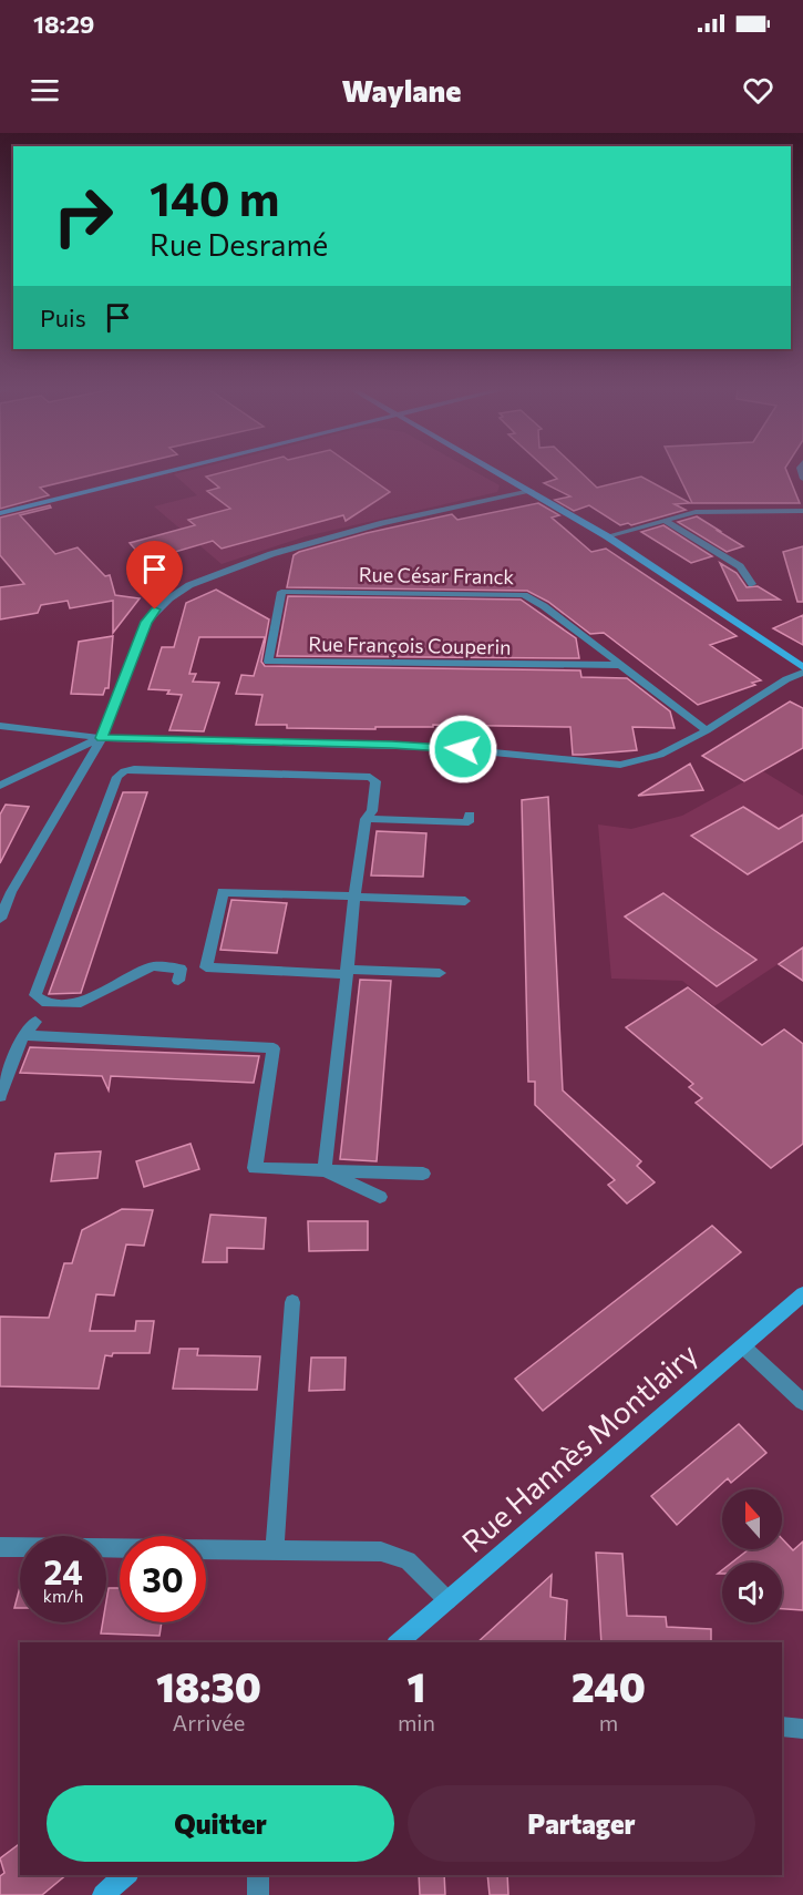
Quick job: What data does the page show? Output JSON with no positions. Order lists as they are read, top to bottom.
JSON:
{
  "streets": {
    "street": ["Rue César Franck", "Rue François Couperin", "Rue Hannès Montlairy"]
  },
  "crossings": [
    ["Rue César Franck", "Rue François Couperin"]
  ],
  "north": "top",
  "page": {
    "status": "18:29",
    "header": "Waylane",
    "turn": ["140 m", "Rue Desramé"],
    "then": "Puis",
    "speed": "24 km/h",
    "limit": "30",
    "eta": [
      "18:30",
      "Arrivée",
      "1",
      "min",
      "240",
      "m"
    ],
    "buttons": ["Quitter", "Partager"]
  }
}
